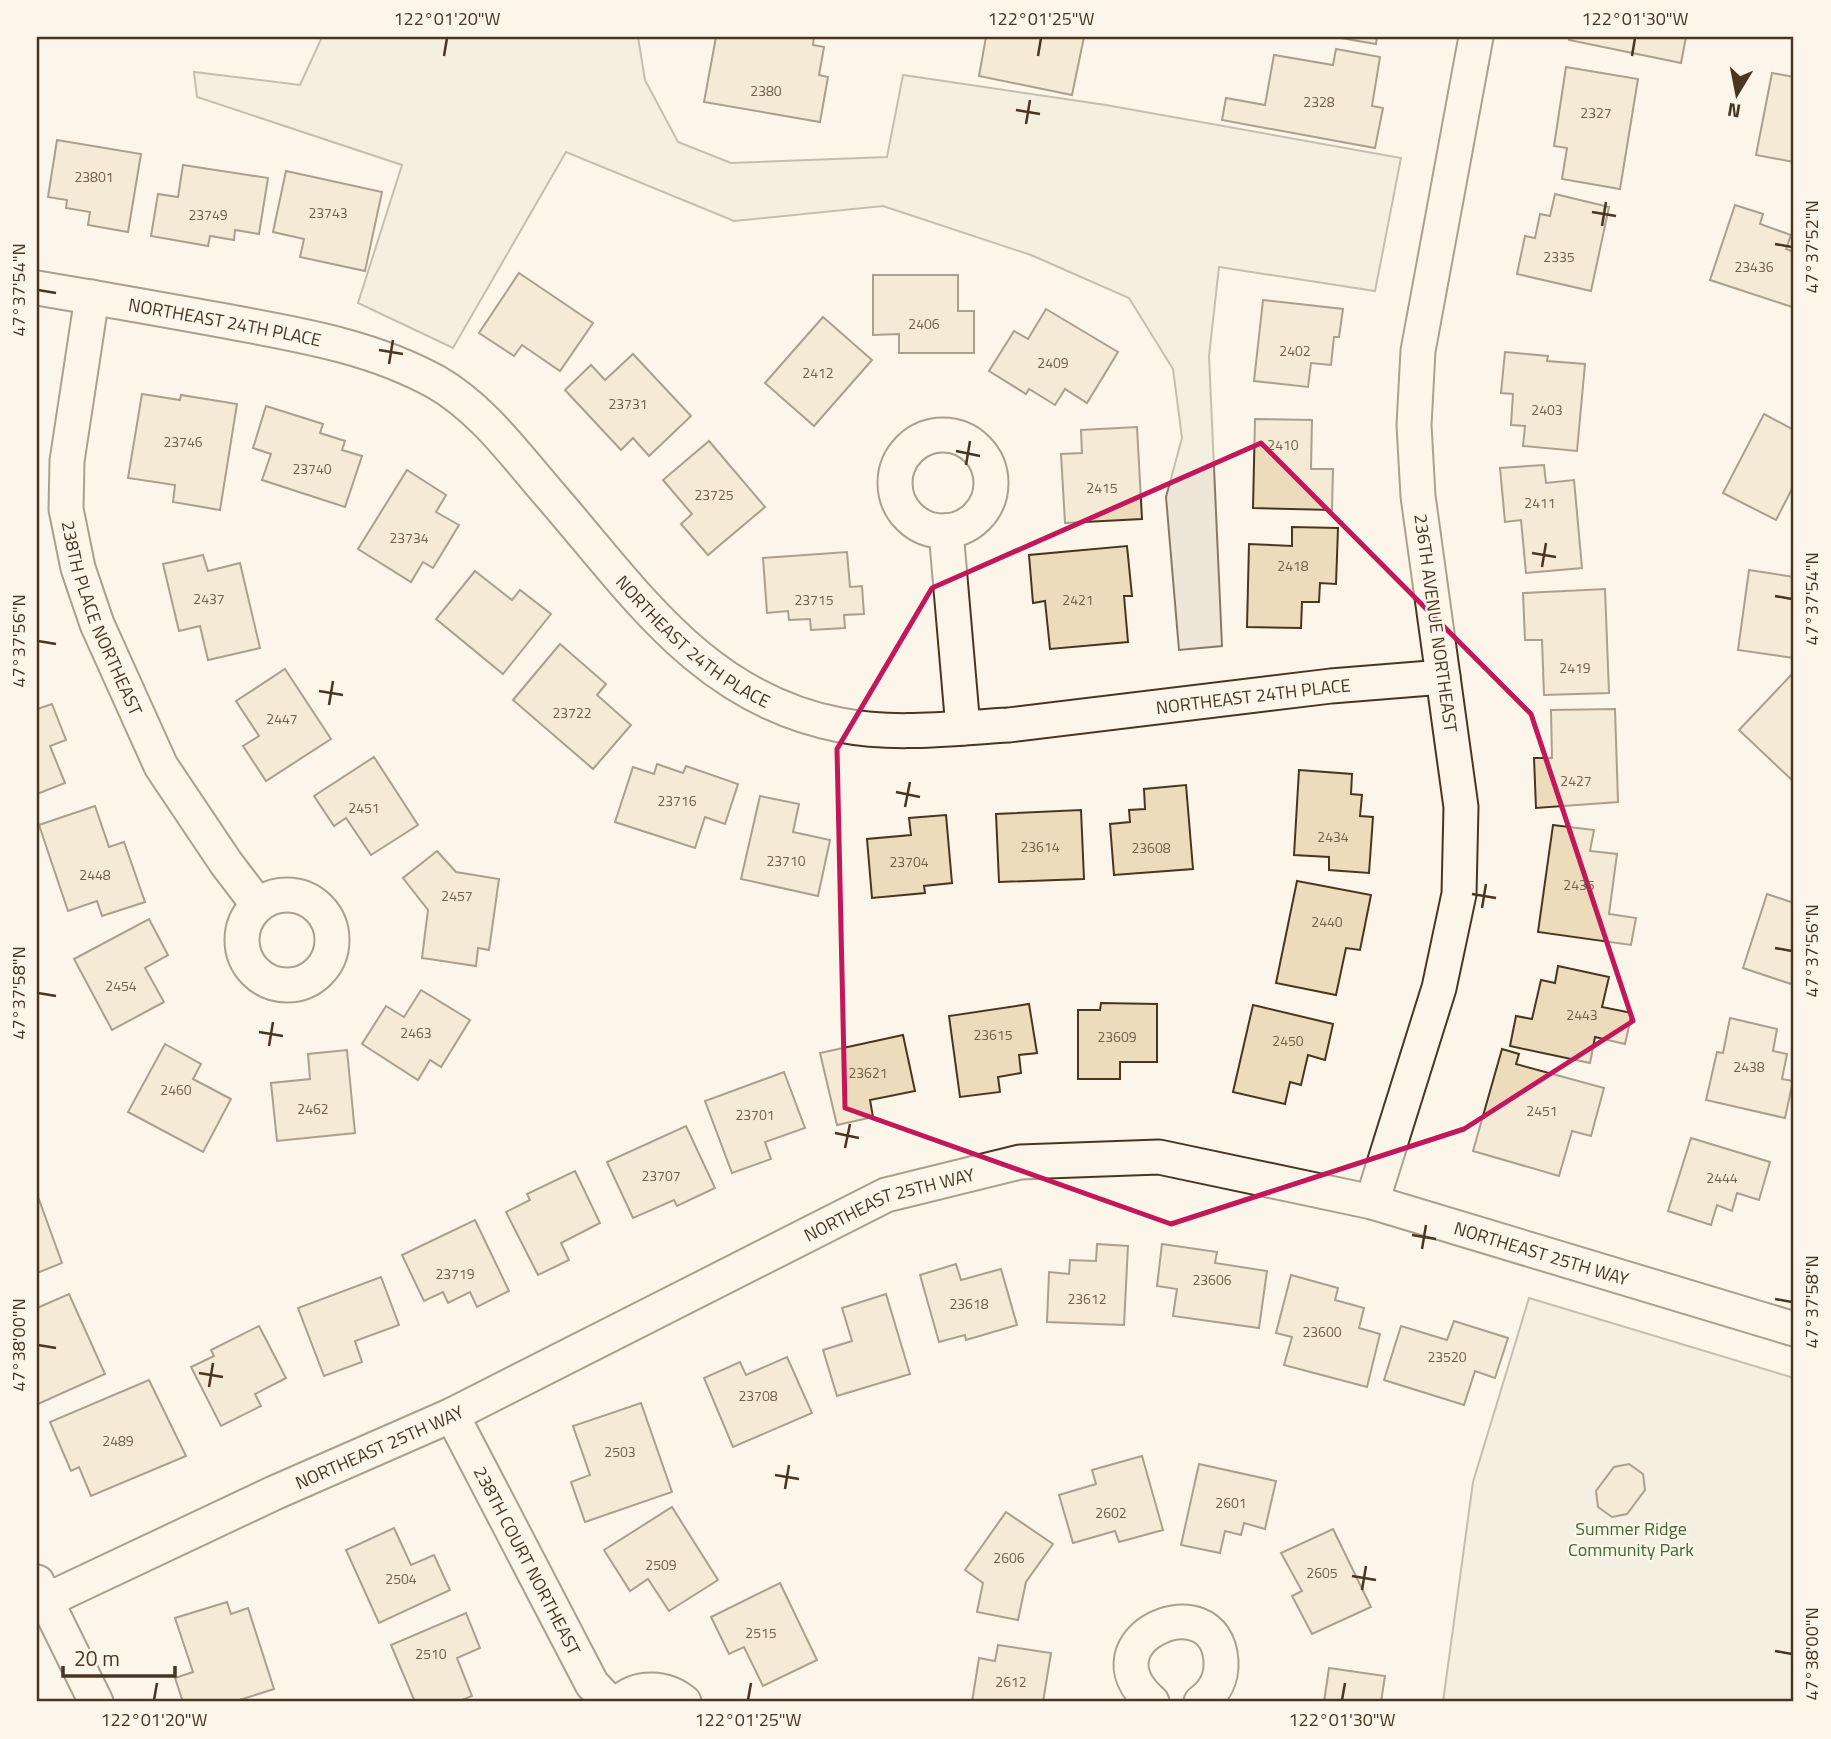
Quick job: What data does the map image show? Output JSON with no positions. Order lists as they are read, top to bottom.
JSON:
{
  "streets": {
    "street": [
      "NORTHEAST 24TH PLACE",
      "238TH PLACE NORTHEAST",
      "236TH AVENUE NORTHEAST",
      "NORTHEAST 25TH WAY",
      "238TH COURT NORTHEAST"
    ]
  },
  "crossings": [
    ["NORTHEAST 24TH PLACE", "238TH PLACE NORTHEAST"],
    ["NORTHEAST 24TH PLACE", "236TH AVENUE NORTHEAST"],
    ["236TH AVENUE NORTHEAST", "NORTHEAST 25TH WAY"],
    ["NORTHEAST 25TH WAY", "238TH COURT NORTHEAST"]
  ],
  "parks": ["Summer Ridge Community Park"],
  "house_numbers": [
    "2380",
    "2328",
    "2327",
    "23801",
    "23743",
    "23749",
    "2335",
    "23436",
    "2406",
    "2402",
    "2409",
    "2412",
    "23731",
    "2403",
    "23746",
    "2410",
    "23740",
    "2415",
    "23725",
    "2411",
    "23734",
    "2418",
    "2437",
    "23715",
    "2421",
    "2419",
    "23722",
    "2447",
    "2427",
    "23716",
    "2451",
    "2434",
    "23614",
    "23608",
    "23710",
    "23704",
    "2448",
    "2435",
    "2457",
    "2440",
    "2454",
    "2443",
    "2463",
    "23615",
    "23609",
    "2450",
    "2438",
    "23621",
    "2460",
    "2462",
    "2451",
    "23701",
    "23707",
    "2444",
    "23719",
    "23606",
    "23612",
    "23618",
    "23600",
    "23520",
    "23708",
    "2489",
    "2503",
    "2601",
    "2602",
    "2606",
    "2509",
    "2605",
    "2504",
    "2515",
    "2510",
    "2612"
  ],
  "scale_bar": "20 m",
  "north": "bottom",
  "coordinates": [
    "122°01'20\"W",
    "122°01'25\"W",
    "122°01'30\"W",
    "47°37'52\"N",
    "47°37'54\"N",
    "47°37'56\"N",
    "47°37'58\"N",
    "47°38'00\"N"
  ]
}
